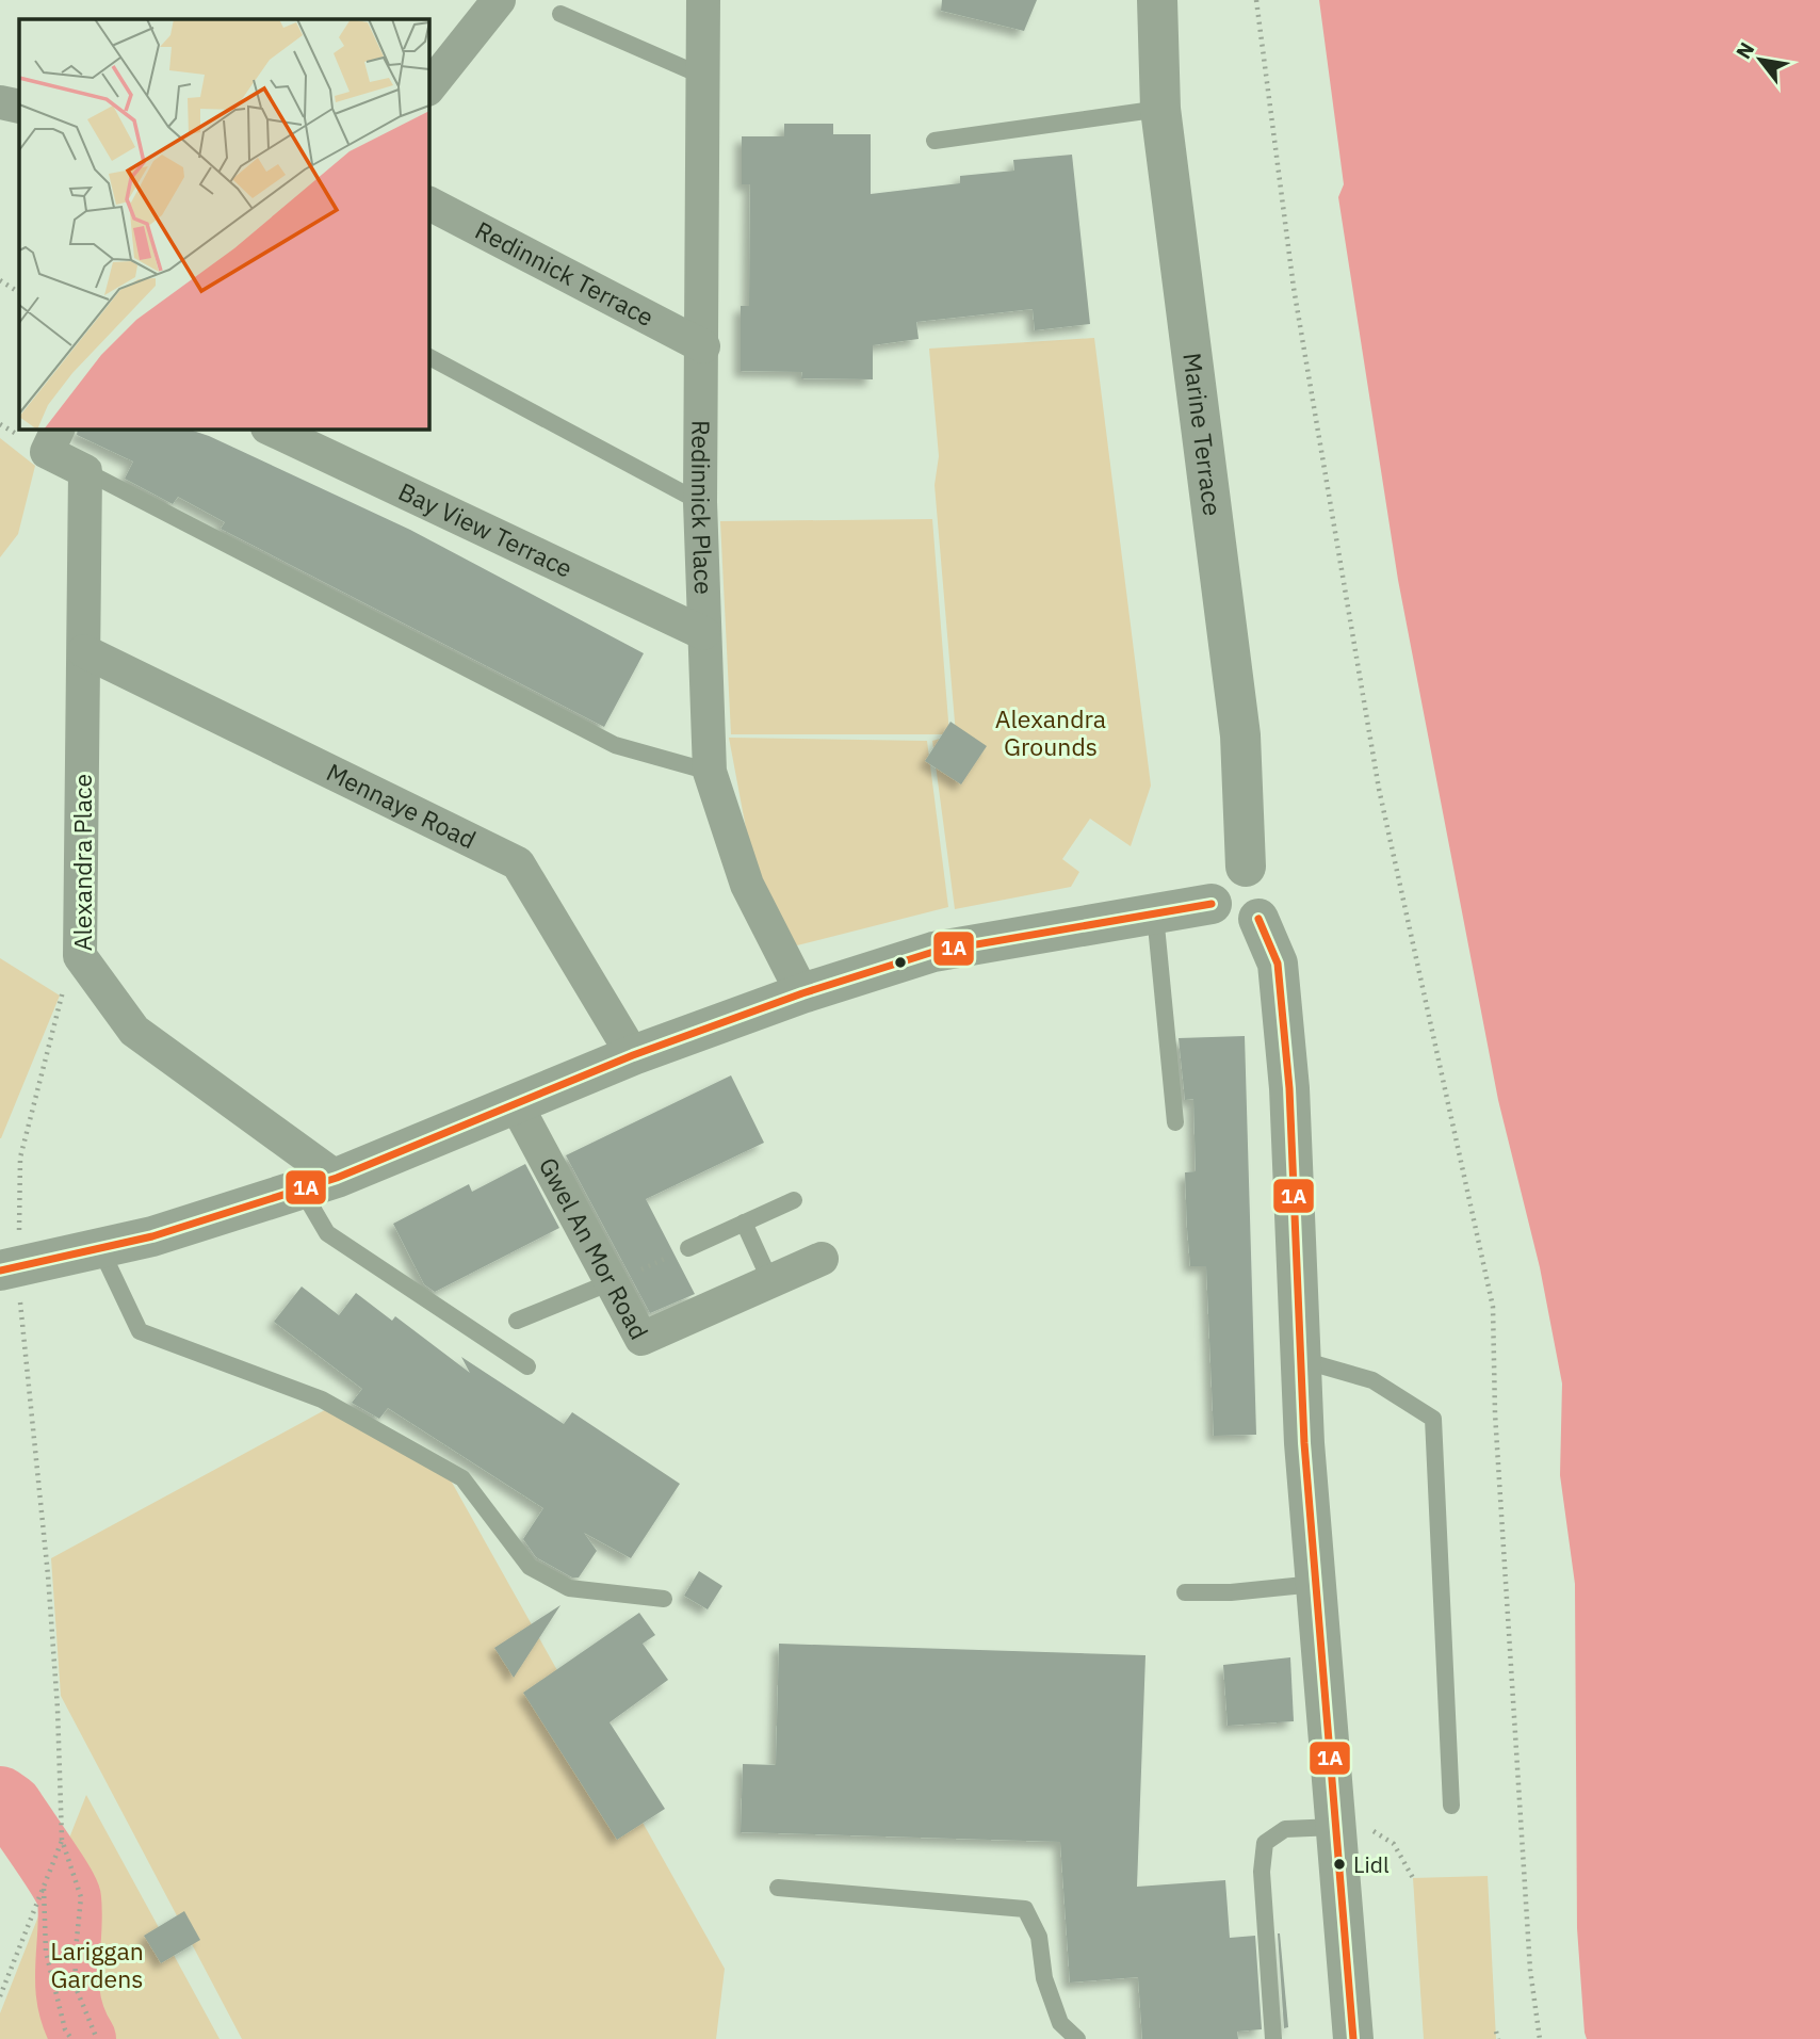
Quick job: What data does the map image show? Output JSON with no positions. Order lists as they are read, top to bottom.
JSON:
{
  "streets": {
    "street": [
      "Redinnick Terrace",
      "Marine Terrace",
      "Redinnick Place",
      "Bay View Terrace",
      "Mennaye Road",
      "Alexandra Place",
      "Gwel An Mor Road"
    ]
  },
  "crossings": [
    ["Redinnick Terrace", "Redinnick Place"],
    ["Redinnick Place", "Bay View Terrace"],
    ["Mennaye Road", "Alexandra Place"]
  ],
  "parks": ["Alexandra Grounds", "Lariggan Gardens"],
  "places": ["Lidl"],
  "lines": ["transit line 1A"],
  "north": "top left"
}
